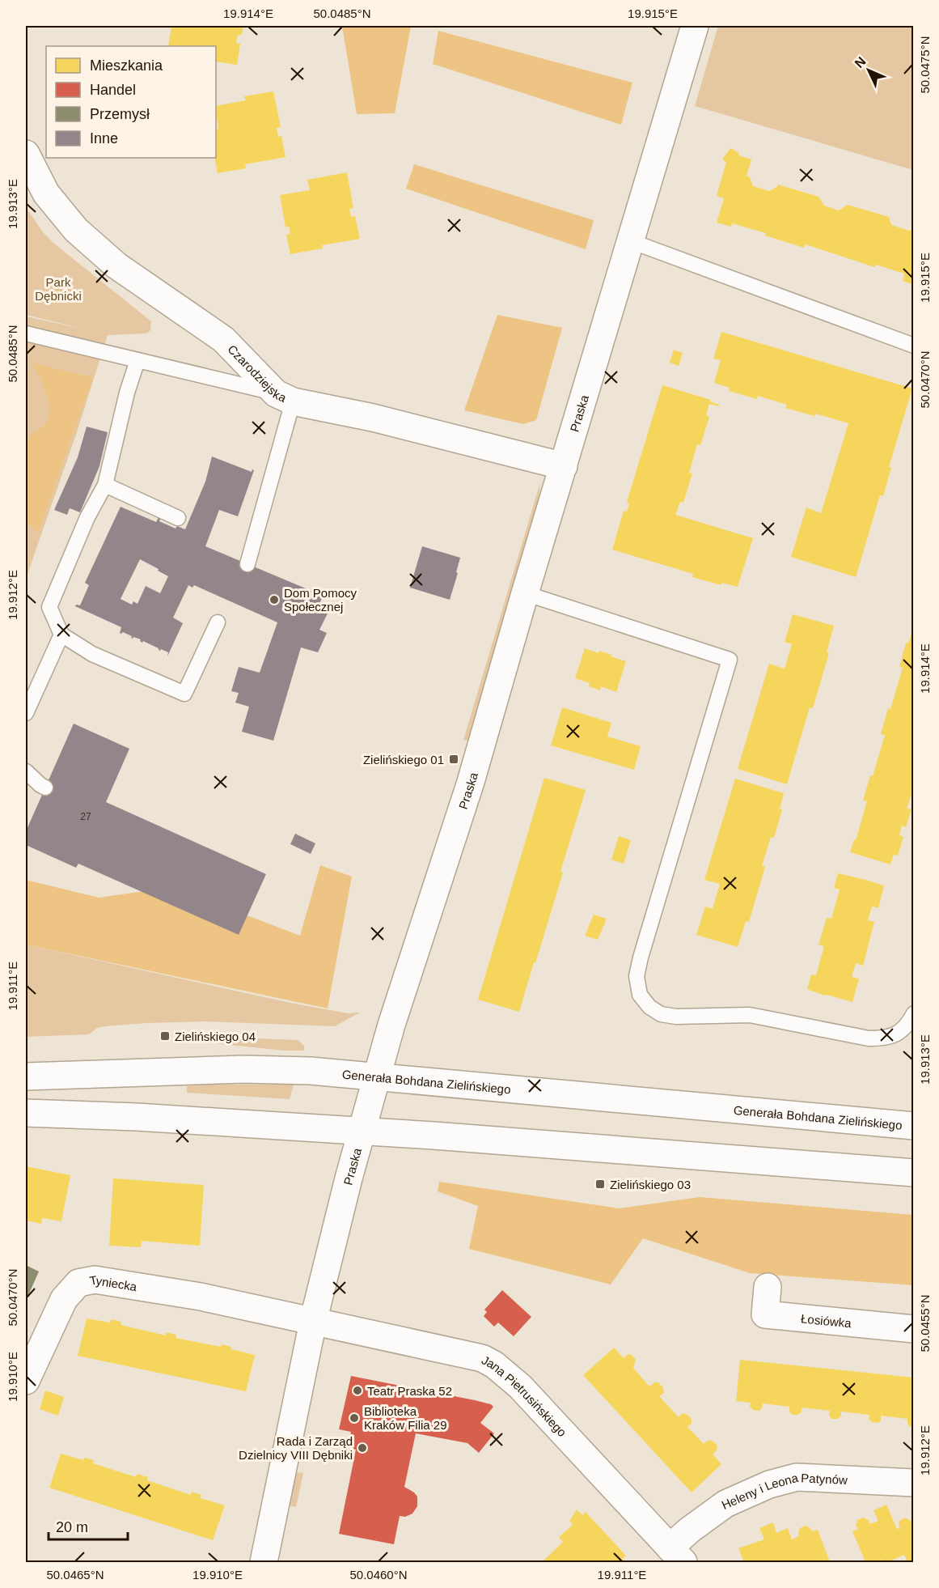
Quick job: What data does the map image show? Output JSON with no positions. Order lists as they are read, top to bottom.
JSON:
{
  "streets": {
    "street": [
      "Czarodziejska",
      "Praska",
      "Generała Bohdana Zielińskiego",
      "Tyniecka",
      "Łosiówka",
      "Jana Pietrusińskiego",
      "Heleny i Leona Patynów"
    ]
  },
  "crossings": [
    ["Czarodziejska", "Praska"],
    ["Praska", "Generała Bohdana Zielińskiego"],
    ["Praska", "Tyniecka"],
    ["Praska", "Jana Pietrusińskiego"],
    ["Tyniecka", "Jana Pietrusińskiego"],
    ["Jana Pietrusińskiego", "Heleny i Leona Patynów"]
  ],
  "parks": ["Park Dębnicki"],
  "places": {
    "other": [
      "Dom Pomocy Społecznej",
      "Teatr Praska 52",
      "Biblioteka Kraków Filia 29",
      "Rada i Zarząd Dzielnicy VIII Dębniki"
    ],
    "transit": ["Zielińskiego 01", "Zielińskiego 04", "Zielińskiego 03"]
  },
  "house_numbers": ["27"],
  "legend": [
    "Mieszkania",
    "Handel",
    "Przemysł",
    "Inne"
  ],
  "scale_bar": "20 m",
  "north": "top left",
  "coordinates": [
    "19.914°E",
    "50.0485°N",
    "19.915°E",
    "50.0475°N",
    "19.913°E",
    "50.0470°N",
    "19.912°E",
    "19.911°E",
    "50.0455°N",
    "19.910°E",
    "50.0465°N",
    "50.0460°N"
  ]
}
